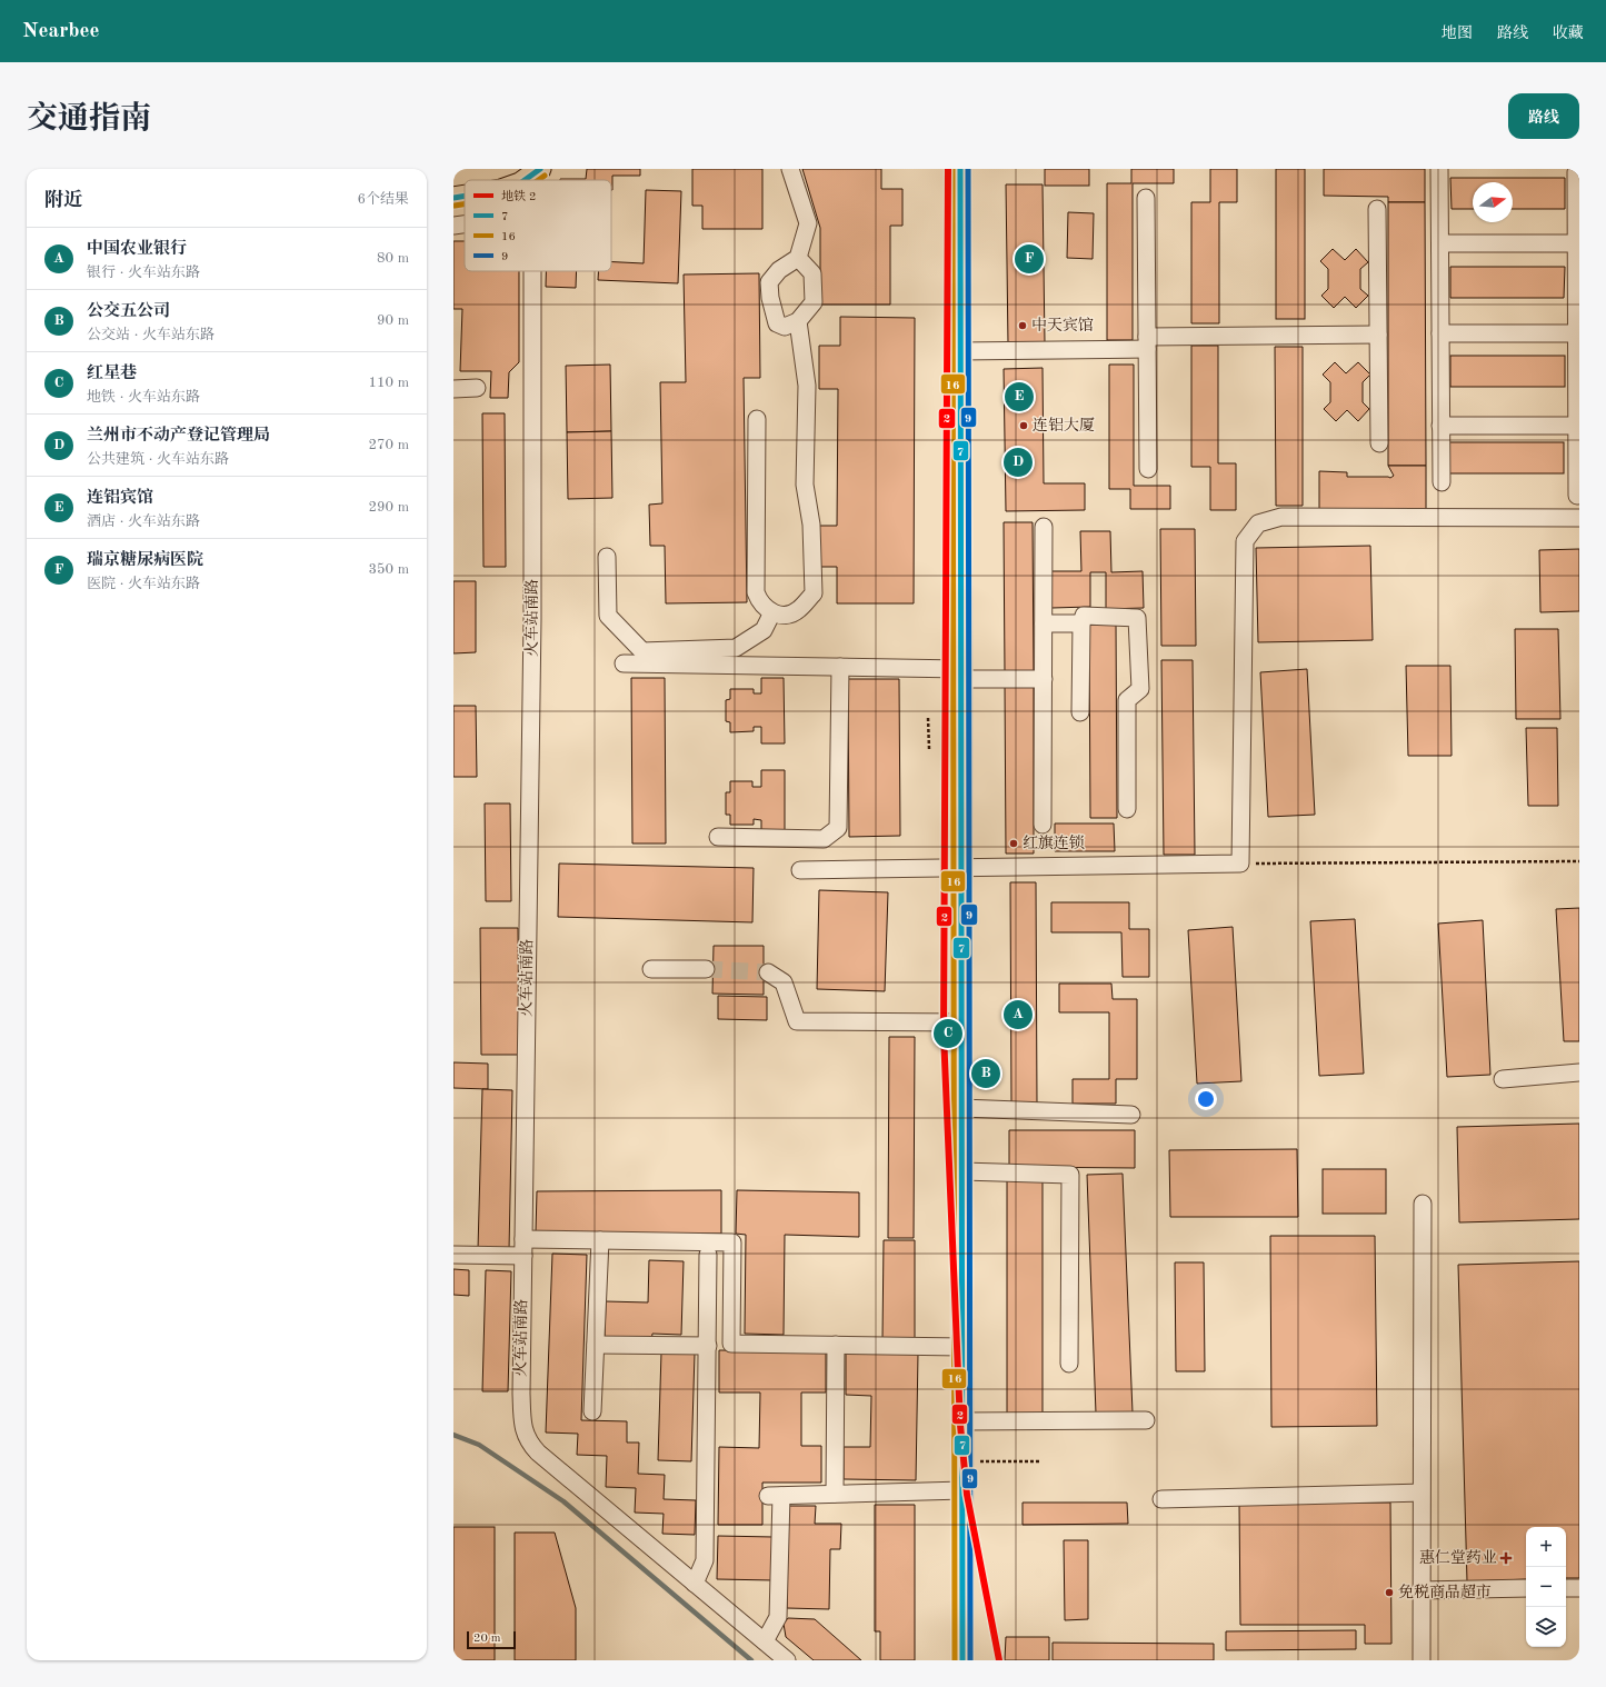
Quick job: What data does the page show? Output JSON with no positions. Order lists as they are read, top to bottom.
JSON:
{
  "streets": {
    "main road": ["火车站南路"]
  },
  "places": {
    "other": [
      "中天宾馆",
      "连铝大厦",
      "红旗连锁",
      "免税商品超市"
    ],
    "health": ["惠仁堂药业"]
  },
  "lines": [
    "metro line 2",
    "transit line 7",
    "transit line 16",
    "transit line 9"
  ],
  "legend": [
    "地铁 2",
    "7",
    "16",
    "9"
  ],
  "scale_bar": "20 m",
  "north": "right",
  "page": {
    "header": "Nearbee",
    "nav": ["地图", "路线", "收藏"],
    "title": "交通指南",
    "buttons": "路线",
    "heading": ["附近", "6个结果"],
    "list": [
      {
        "mark": "A",
        "name": "中国农业银行",
        "note": "银行 · 火车站东路",
        "value": "80 m"
      },
      {
        "mark": "B",
        "name": "公交五公司",
        "note": "公交站 · 火车站东路",
        "value": "90 m"
      },
      {
        "mark": "C",
        "name": "红星巷",
        "note": "地铁 · 火车站东路",
        "value": "110 m"
      },
      {
        "mark": "D",
        "name": "兰州市不动产登记管理局",
        "note": "公共建筑 · 火车站东路",
        "value": "270 m"
      },
      {
        "mark": "E",
        "name": "连铝宾馆",
        "note": "酒店 · 火车站东路",
        "value": "290 m"
      },
      {
        "mark": "F",
        "name": "瑞京糖尿病医院",
        "note": "医院 · 火车站东路",
        "value": "350 m"
      }
    ],
    "pins": [
      "F",
      "E",
      "D",
      "A",
      "C",
      "B"
    ],
    "map_buttons": ["+", "−"],
    "scale": "20 m"
  }
}
